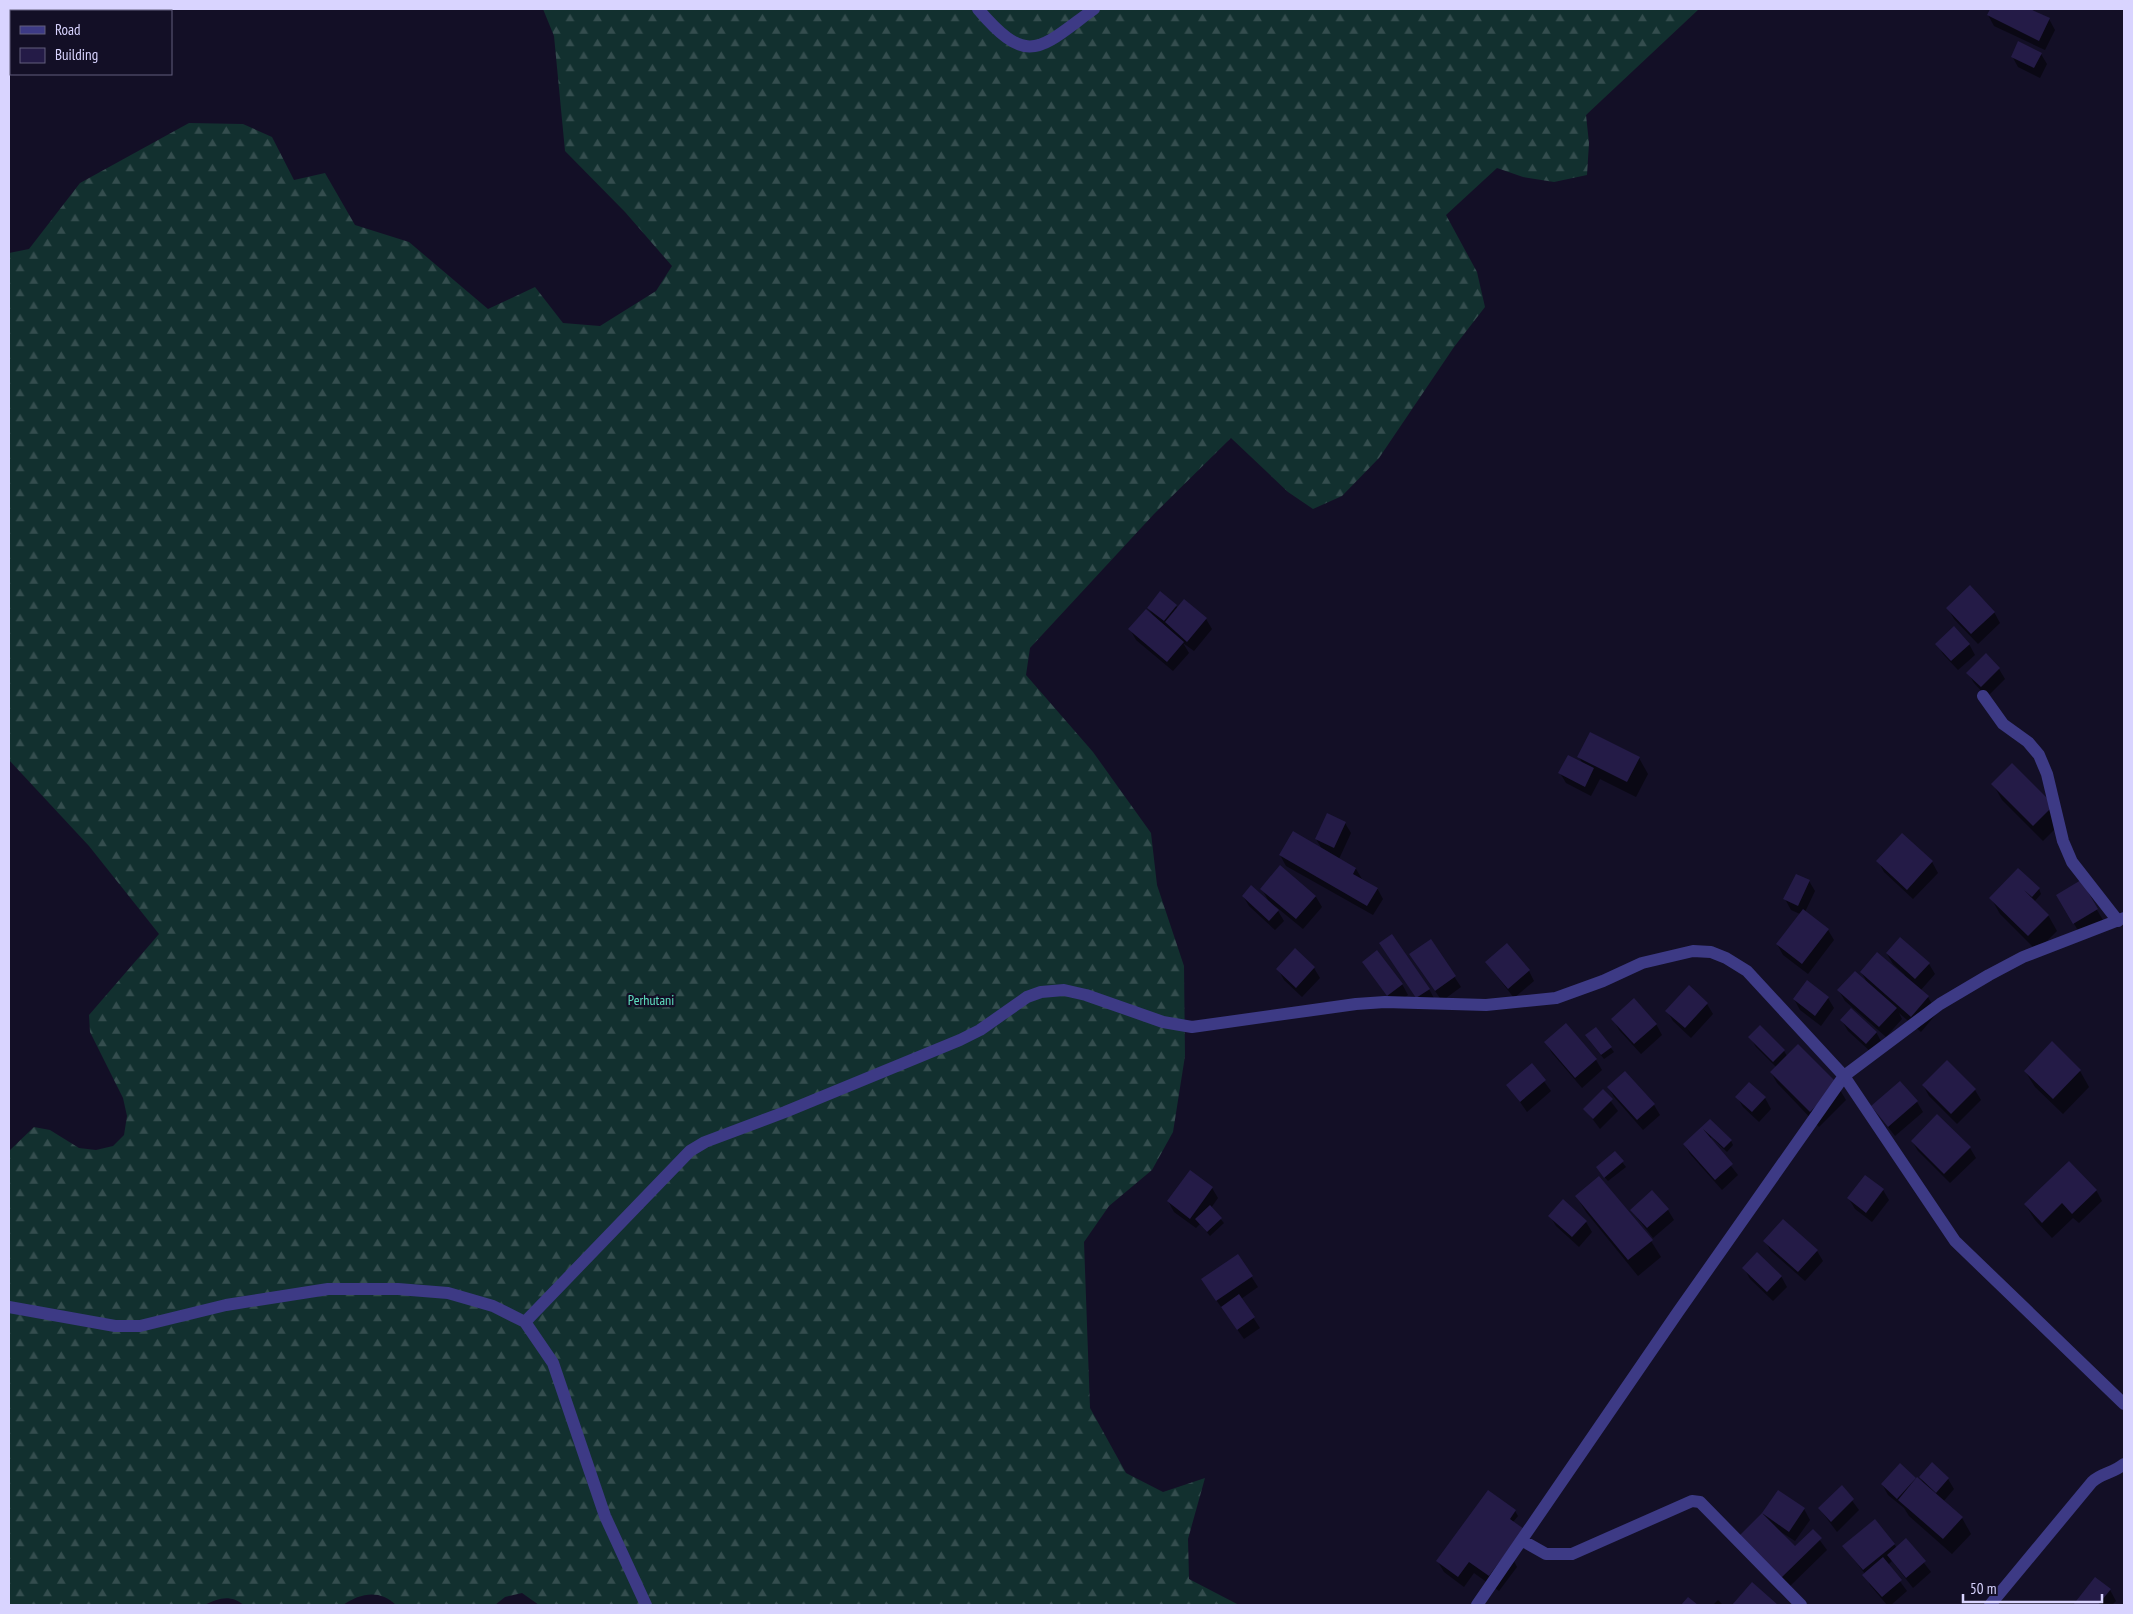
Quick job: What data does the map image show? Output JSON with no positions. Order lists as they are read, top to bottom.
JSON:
{
  "parks": ["Perhutani"],
  "legend": ["Road", "Building"],
  "scale_bar": "50 m"
}
